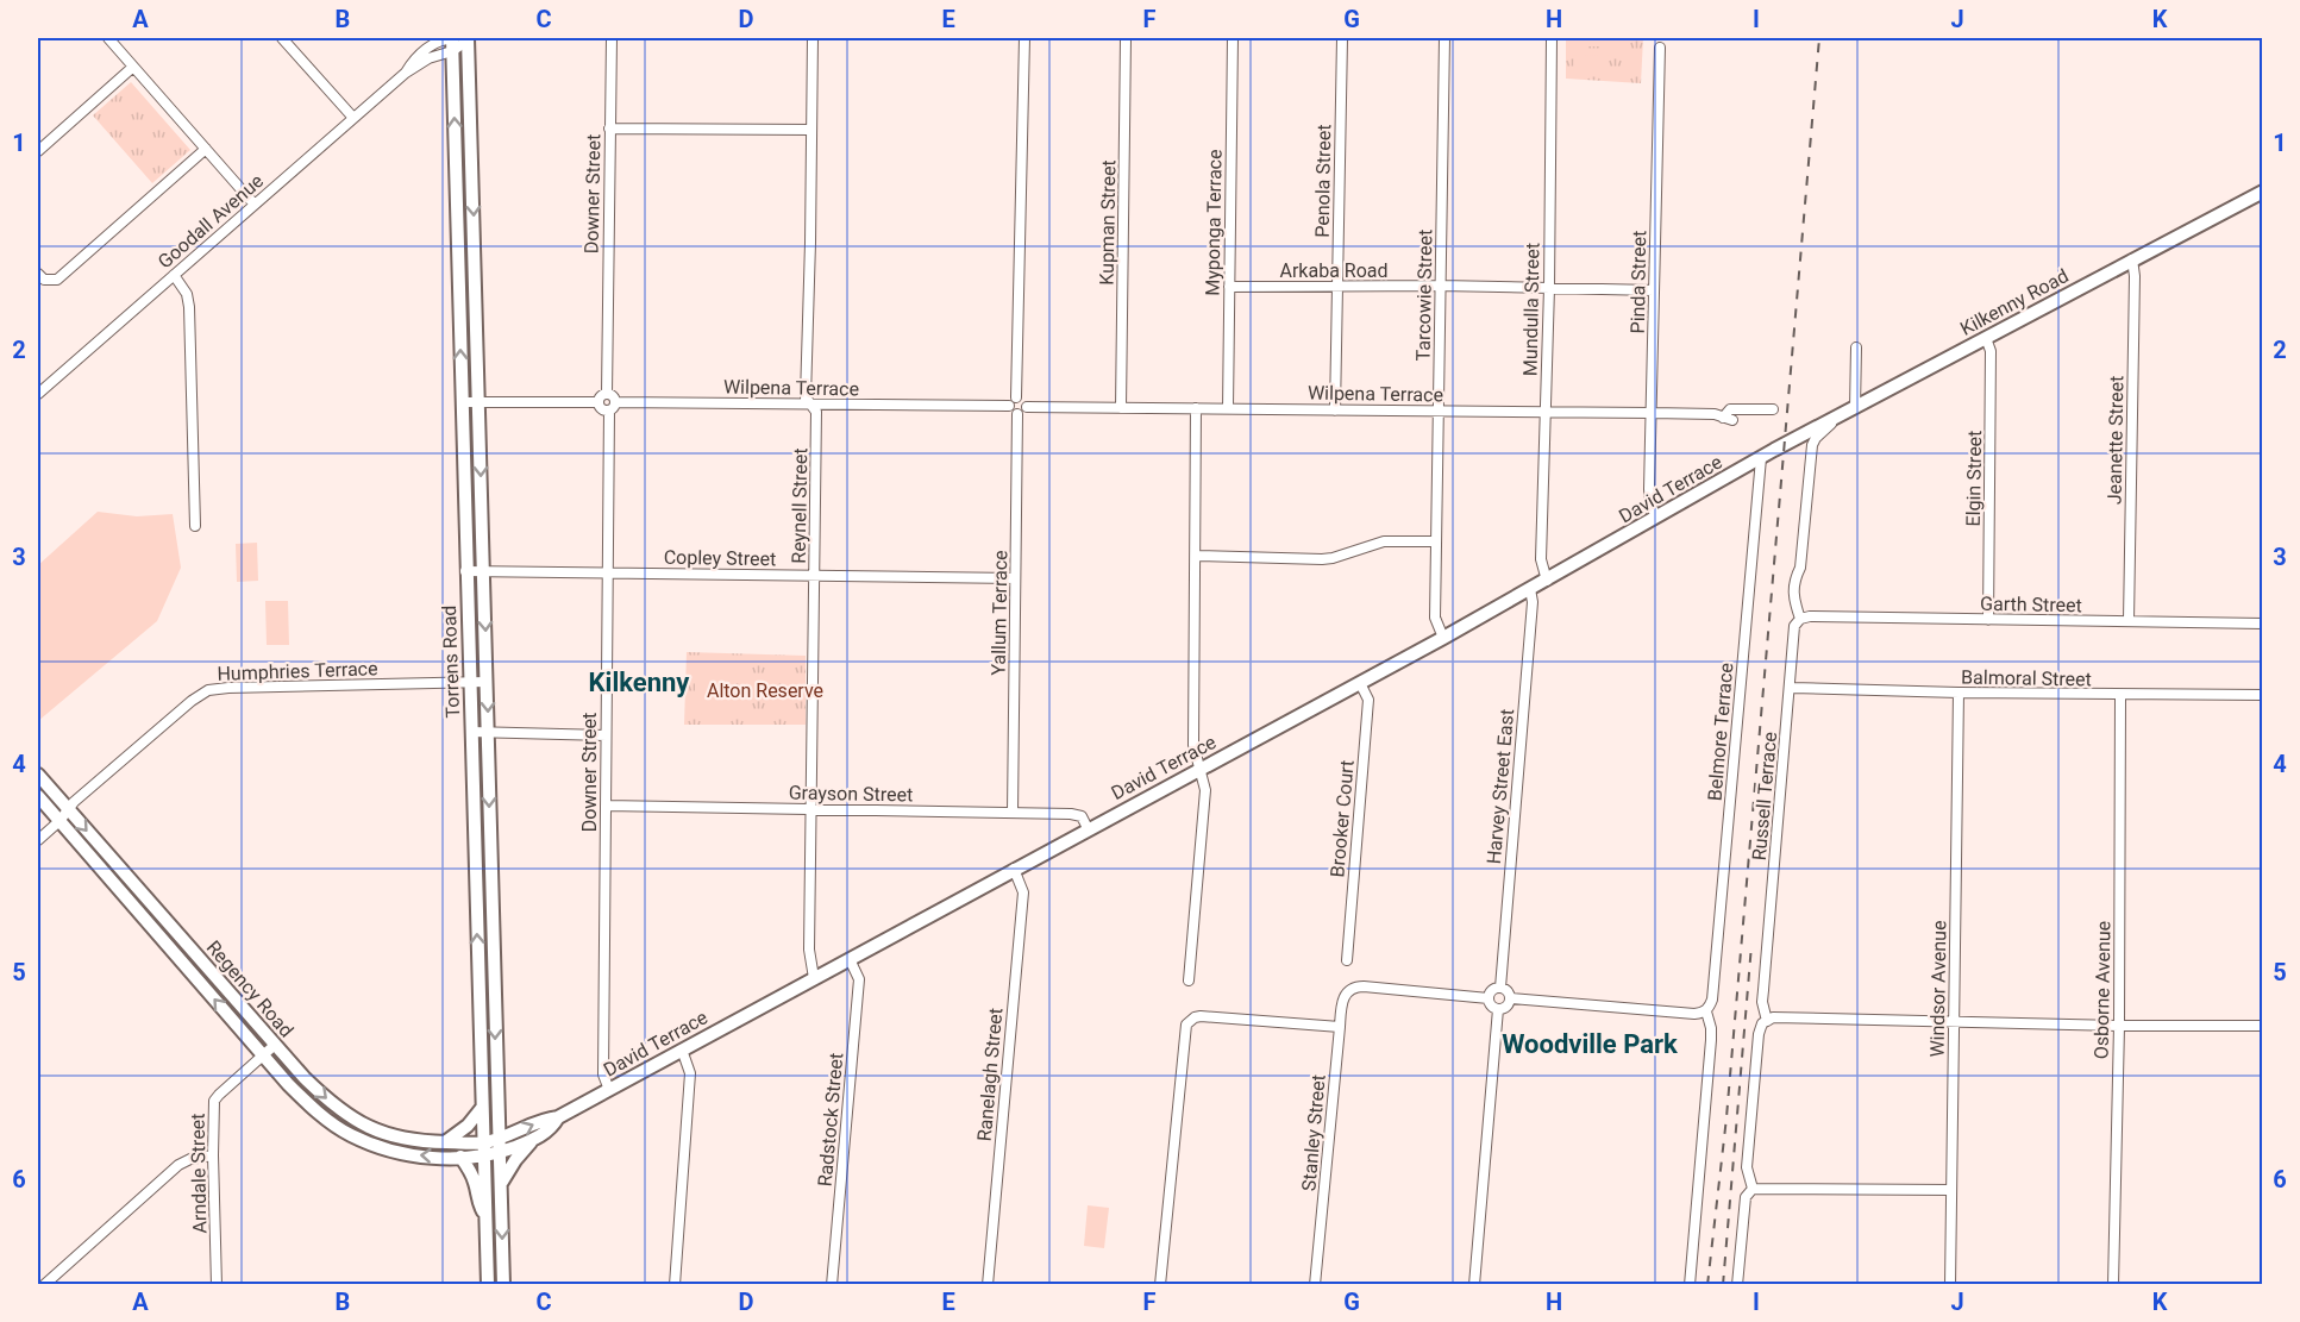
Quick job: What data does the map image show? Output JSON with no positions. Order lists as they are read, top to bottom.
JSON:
{
  "streets": {
    "main road": [
      "Kilkenny Road",
      "David Terrace",
      "Torrens Road",
      "Regency Road"
    ],
    "street": [
      "Penola Street",
      "Downer Street",
      "Goodall Avenue",
      "Kupman Street",
      "Myponga Terrace",
      "Arkaba Road",
      "Pinda Street",
      "Tarcowie Street",
      "Mundulla Street",
      "Wilpena Terrace",
      "Jeanette Street",
      "Elgin Street",
      "Reynell Street",
      "Copley Street",
      "Garth Street",
      "Yallum Terrace",
      "Humphries Terrace",
      "Balmoral Street",
      "Belmore Terrace",
      "Harvey Street East",
      "Grayson Street",
      "Russell Terrace",
      "Brooker Court",
      "Windsor Avenue",
      "Osborne Avenue",
      "Ranelagh Street",
      "Radstock Street",
      "Stanley Street",
      "Arndale Street"
    ]
  },
  "crossings": [
    ["Penola Street", "Arkaba Road"],
    ["Penola Street", "Wilpena Terrace"],
    ["Downer Street", "Wilpena Terrace"],
    ["Downer Street", "David Terrace"],
    ["Downer Street", "Copley Street"],
    ["Downer Street", "Grayson Street"],
    ["Goodall Avenue", "Torrens Road"],
    ["Kupman Street", "Wilpena Terrace"],
    ["Myponga Terrace", "Arkaba Road"],
    ["Myponga Terrace", "Wilpena Terrace"],
    ["Arkaba Road", "Pinda Street"],
    ["Arkaba Road", "Tarcowie Street"],
    ["Arkaba Road", "Mundulla Street"],
    ["Pinda Street", "Wilpena Terrace"],
    ["Pinda Street", "David Terrace"],
    ["Tarcowie Street", "Wilpena Terrace"],
    ["Tarcowie Street", "David Terrace"],
    ["Kilkenny Road", "Jeanette Street"],
    ["Kilkenny Road", "Elgin Street"],
    ["Kilkenny Road", "David Terrace"],
    ["Kilkenny Road", "Russell Terrace"],
    ["Mundulla Street", "Wilpena Terrace"],
    ["Mundulla Street", "David Terrace"],
    ["Wilpena Terrace", "Reynell Street"],
    ["Wilpena Terrace", "Yallum Terrace"],
    ["Jeanette Street", "Garth Street"],
    ["Elgin Street", "Garth Street"],
    ["David Terrace", "Reynell Street"],
    ["David Terrace", "Torrens Road"],
    ["David Terrace", "Belmore Terrace"],
    ["David Terrace", "Harvey Street East"],
    ["David Terrace", "Grayson Street"],
    ["David Terrace", "Brooker Court"],
    ["David Terrace", "Regency Road"],
    ["David Terrace", "Ranelagh Street"],
    ["David Terrace", "Radstock Street"],
    ["Reynell Street", "Copley Street"],
    ["Reynell Street", "Grayson Street"],
    ["Copley Street", "Yallum Terrace"],
    ["Copley Street", "Torrens Road"],
    ["Garth Street", "Russell Terrace"],
    ["Yallum Terrace", "Grayson Street"],
    ["Torrens Road", "Humphries Terrace"],
    ["Torrens Road", "Regency Road"],
    ["Humphries Terrace", "Regency Road"],
    ["Balmoral Street", "Russell Terrace"],
    ["Balmoral Street", "Windsor Avenue"],
    ["Balmoral Street", "Osborne Avenue"],
    ["Harvey Street East", "Stanley Street"],
    ["Regency Road", "Arndale Street"]
  ],
  "districts": ["Kilkenny", "Woodville Park"],
  "parks": ["Alton Reserve"],
  "grid": {
    "columns": [
      "A",
      "B",
      "C",
      "D",
      "E",
      "F",
      "G",
      "H",
      "I",
      "J",
      "K"
    ],
    "rows": [
      "1",
      "2",
      "3",
      "4",
      "5",
      "6"
    ]
  }
}
